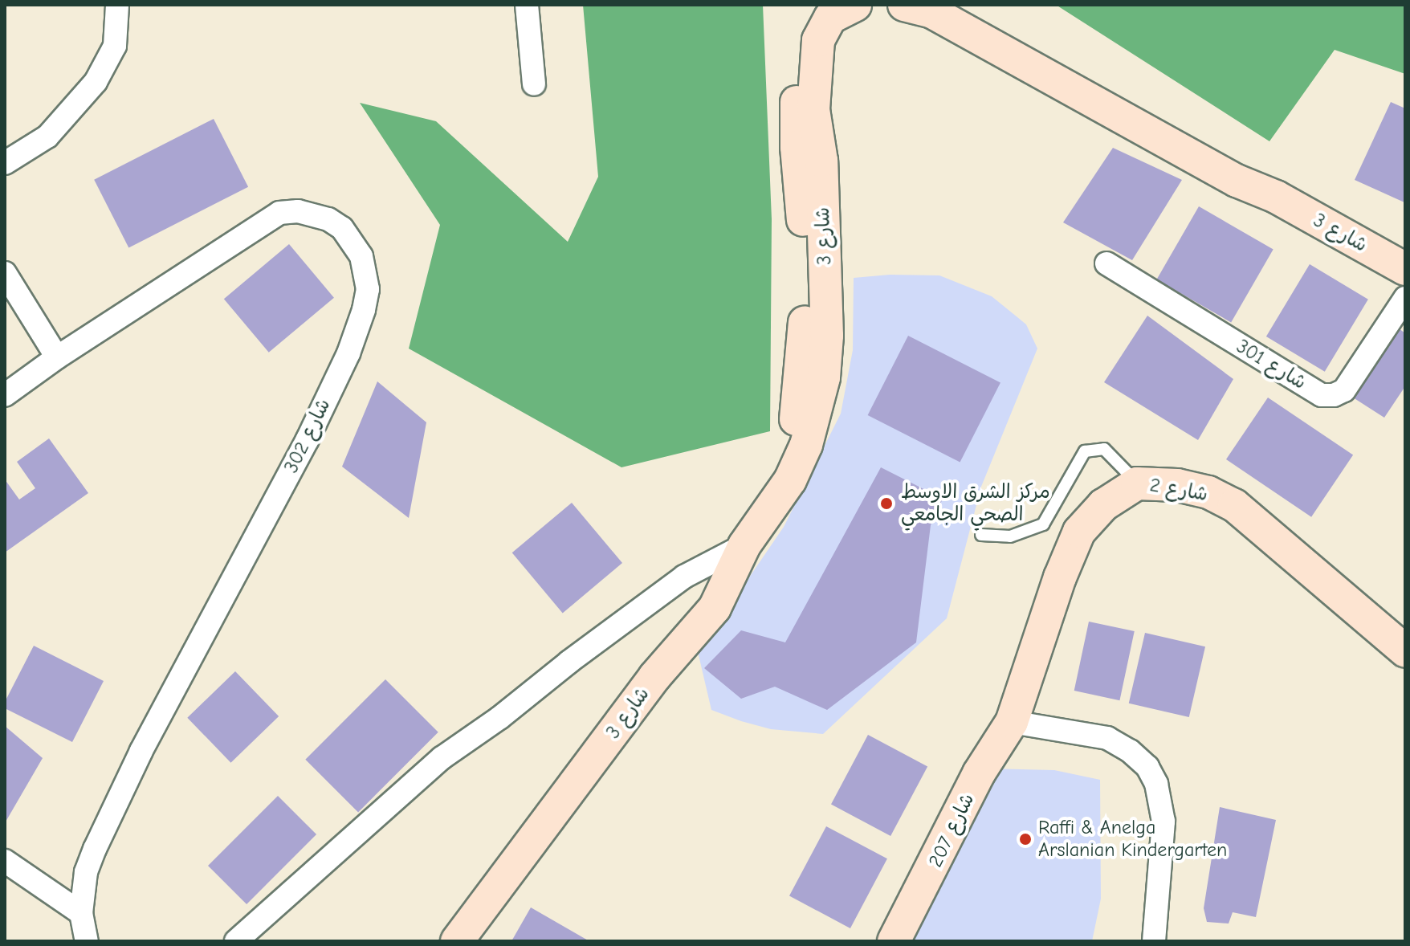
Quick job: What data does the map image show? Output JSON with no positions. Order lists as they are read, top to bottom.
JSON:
{
  "streets": {
    "street": [
      "شارع 3",
      "شارع 301",
      "شارع 302",
      "شارع 2",
      "شارع 207"
    ]
  },
  "crossings": [
    ["شارع 2", "شارع 207"]
  ],
  "places": ["مركز الشرق الاوسط الصحي الجامعي", "Raffi & Anelga Arslanian Kindergarten"]
}
